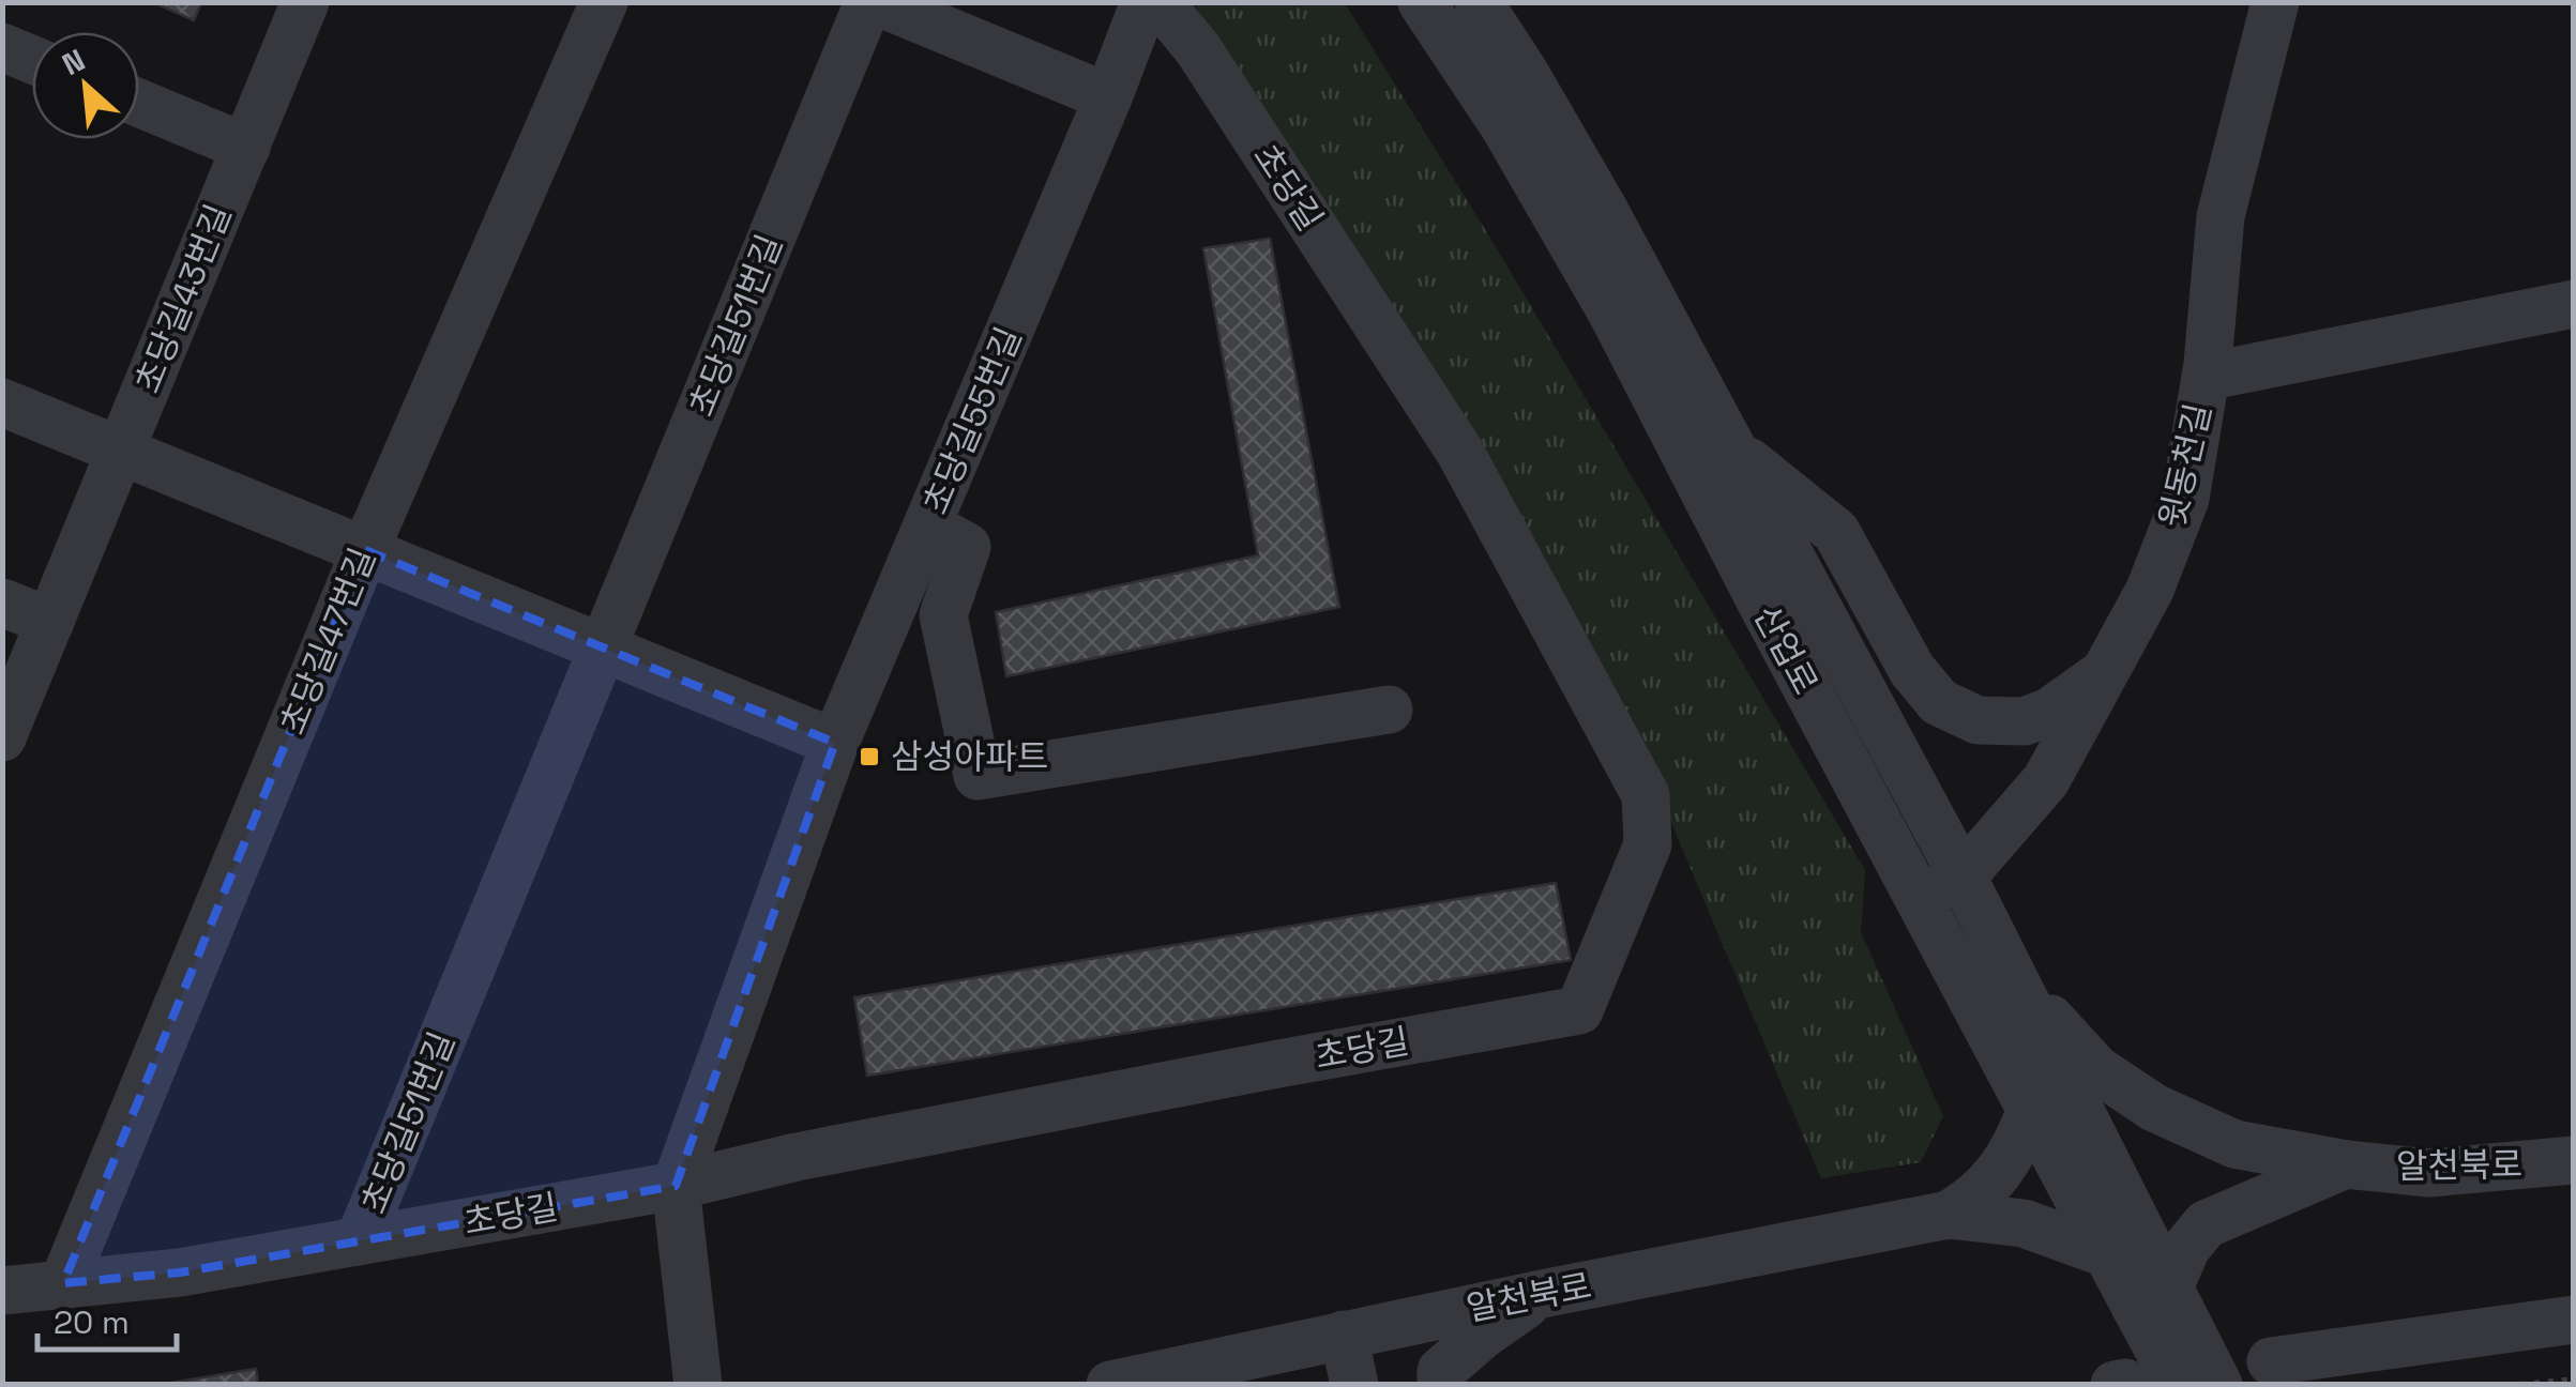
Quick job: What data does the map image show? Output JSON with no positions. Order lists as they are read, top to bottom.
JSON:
{
  "streets": {
    "street": [
      "초당길",
      "초당길43번길",
      "초당길51번길",
      "초당길55번길",
      "윗동천길",
      "초당길47번길",
      "산업로",
      "알천북로"
    ]
  },
  "crossings": [
    ["초당길", "초당길51번길"],
    ["초당길", "초당길55번길"],
    ["초당길", "초당길47번길"],
    ["윗동천길", "산업로"],
    ["산업로", "알천북로"]
  ],
  "places": {
    "transit": ["삼성아파트"]
  },
  "scale_bar": "20 m",
  "north": "top left"
}
